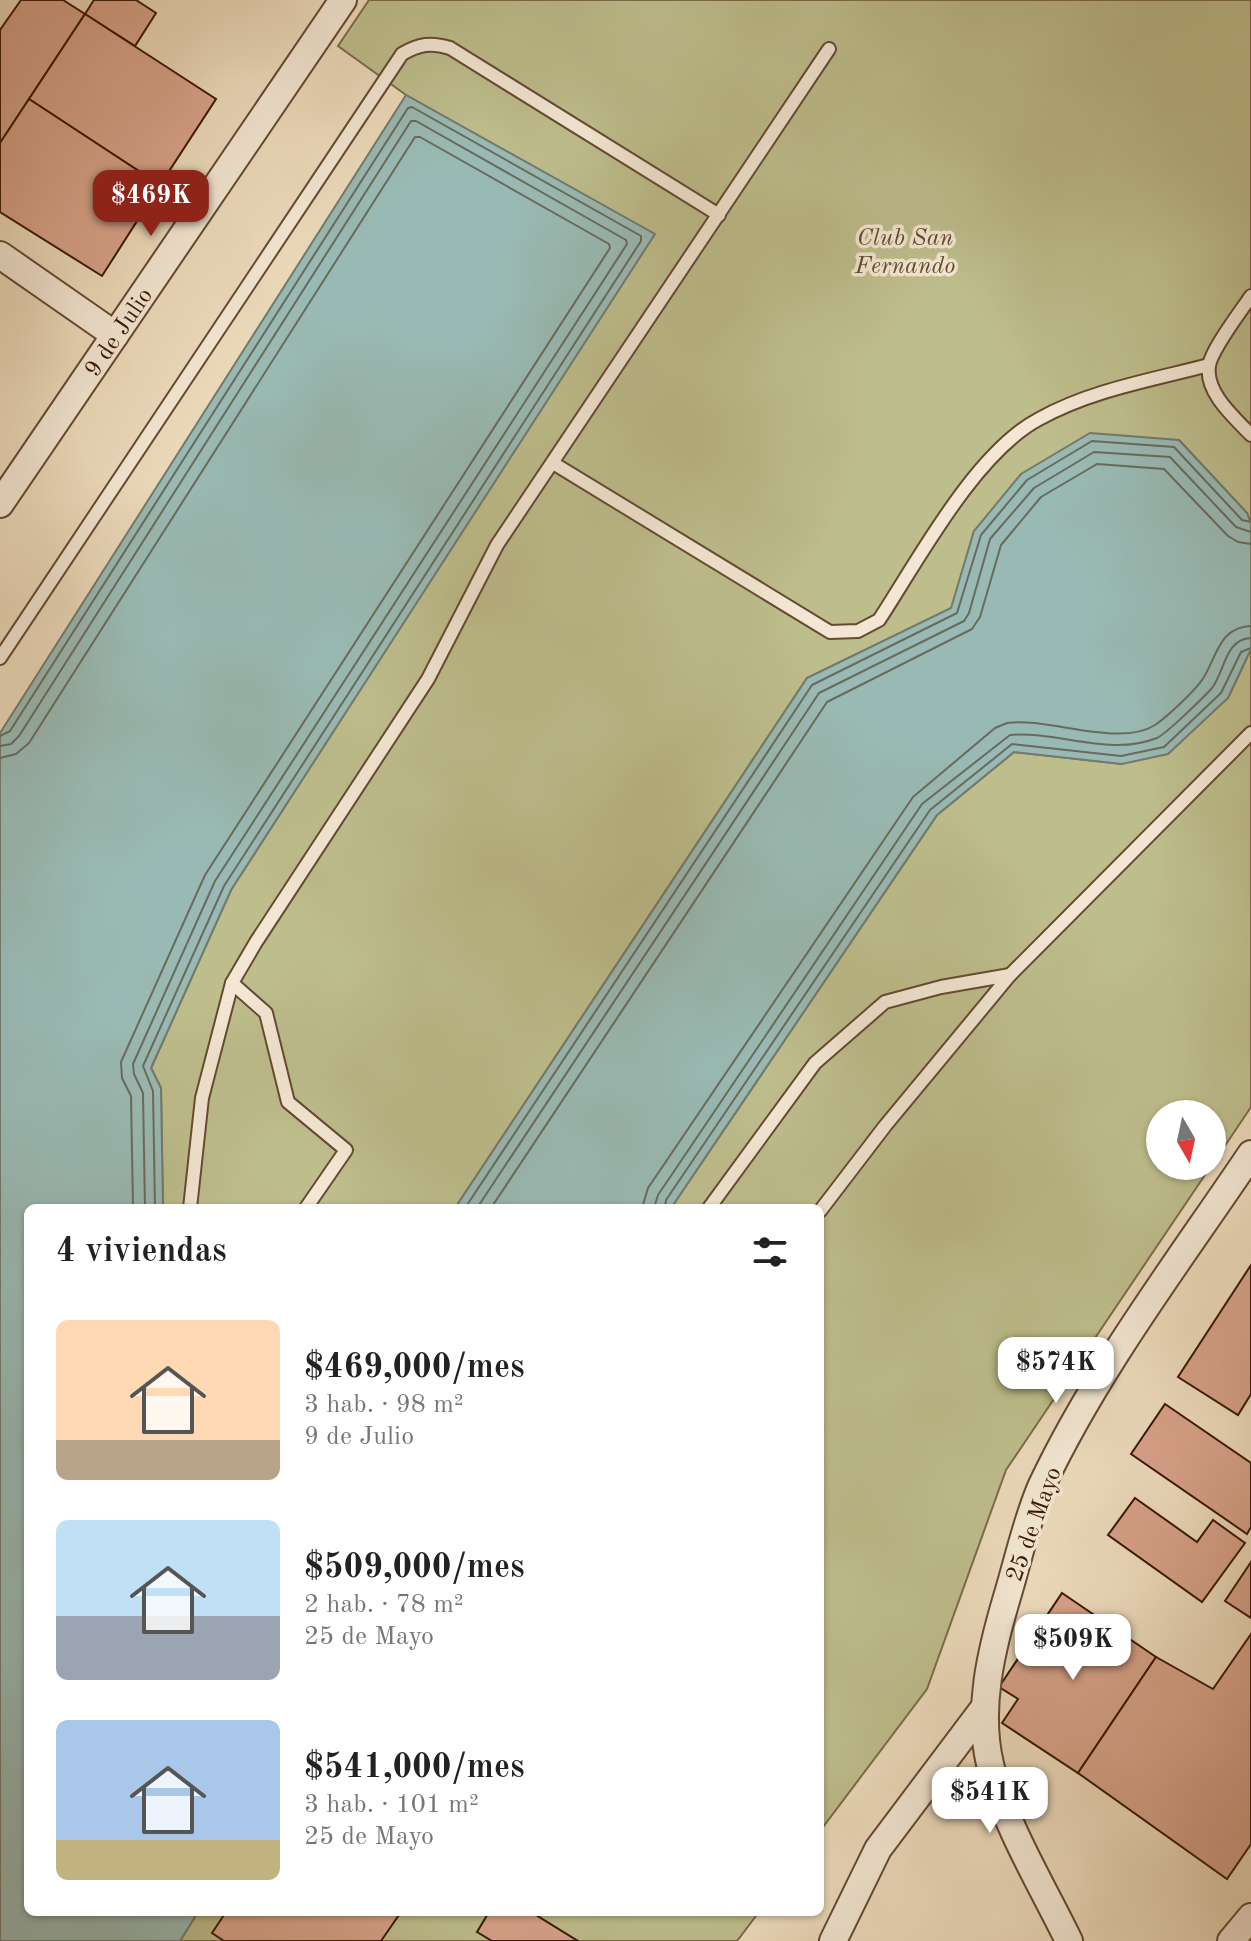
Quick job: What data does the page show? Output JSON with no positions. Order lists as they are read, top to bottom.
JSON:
{
  "streets": {
    "street": ["9 de Julio", "25 de Mayo"]
  },
  "parks": ["Club San Fernando"],
  "north": "bottom",
  "page": {
    "price": [
      "$469K",
      "$574K",
      "$509K",
      "$541K"
    ],
    "heading": "4 viviendas",
    "list": [
      {
        "name": "$469,000/mes",
        "note": "3 hab. · 98 m² · 9 de Julio"
      },
      {
        "name": "$509,000/mes",
        "note": "2 hab. · 78 m² · 25 de Mayo"
      },
      {
        "name": "$541,000/mes",
        "note": "3 hab. · 101 m² · 25 de Mayo"
      }
    ]
  }
}
